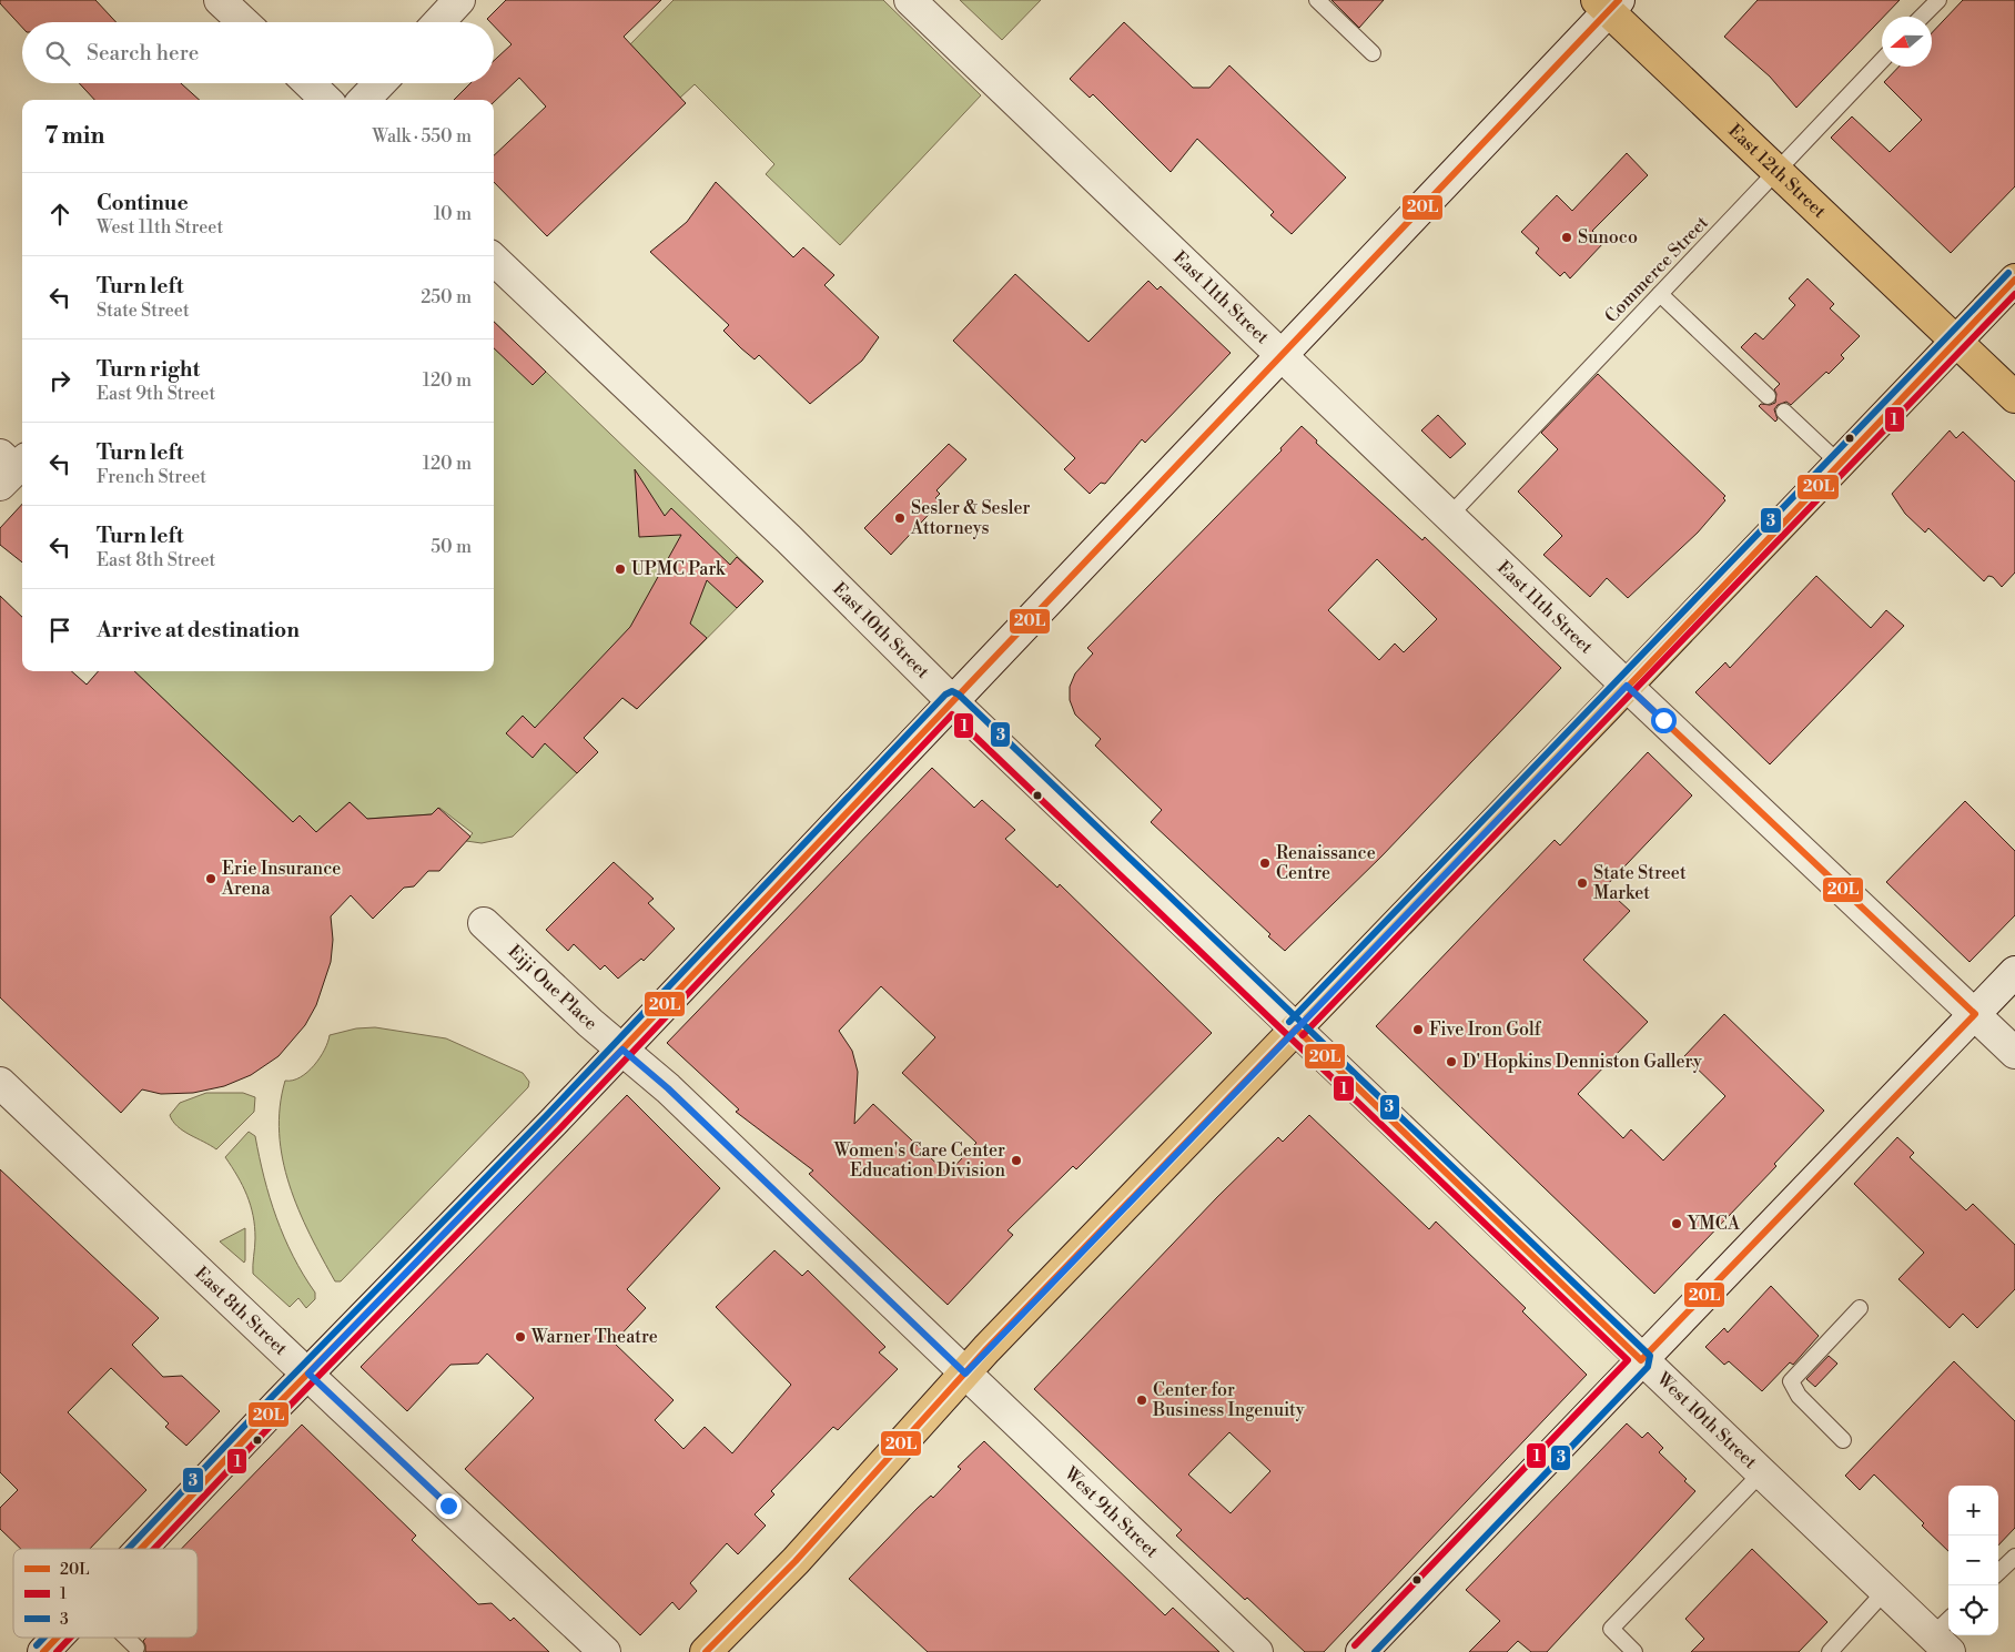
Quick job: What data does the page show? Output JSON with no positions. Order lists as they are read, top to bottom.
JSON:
{
  "streets": {
    "main road": ["East 12th Street"],
    "street": [
      "East 11th Street",
      "East 10th Street",
      "Eiji Oue Place",
      "East 8th Street",
      "West 10th Street",
      "West 9th Street"
    ],
    "lane": ["Commerce Street"]
  },
  "crossings": [
    ["East 12th Street", "Commerce Street"],
    ["Commerce Street", "East 11th Street"],
    ["East 10th Street", "West 10th Street"],
    ["Eiji Oue Place", "West 9th Street"]
  ],
  "places": [
    "Sunoco",
    "Sesler & Sesler Attorneys",
    "UPMC Park",
    "Renaissance Centre",
    "Erie Insurance Arena",
    "State Street Market",
    "Five Iron Golf",
    "D' Hopkins Denniston Gallery",
    "Women's Care Center Education Division",
    "YMCA",
    "Warner Theatre",
    "Center for Business Ingenuity"
  ],
  "lines": ["transit line 20L", "transit line 3", "transit line 1"],
  "legend": ["20L", "1", "3"],
  "north": "left",
  "page": {
    "search": "Search here",
    "heading": ["7 min", "Walk · 550 m"],
    "list": [
      ["Continue", "West 11th Street", "10 m"],
      ["Turn left", "State Street", "250 m"],
      ["Turn right", "East 9th Street", "120 m"],
      ["Turn left", "French Street", "120 m"],
      ["Turn left", "East 8th Street", "50 m"],
      "Arrive at destination"
    ],
    "map_buttons": ["+", "−"]
  }
}
